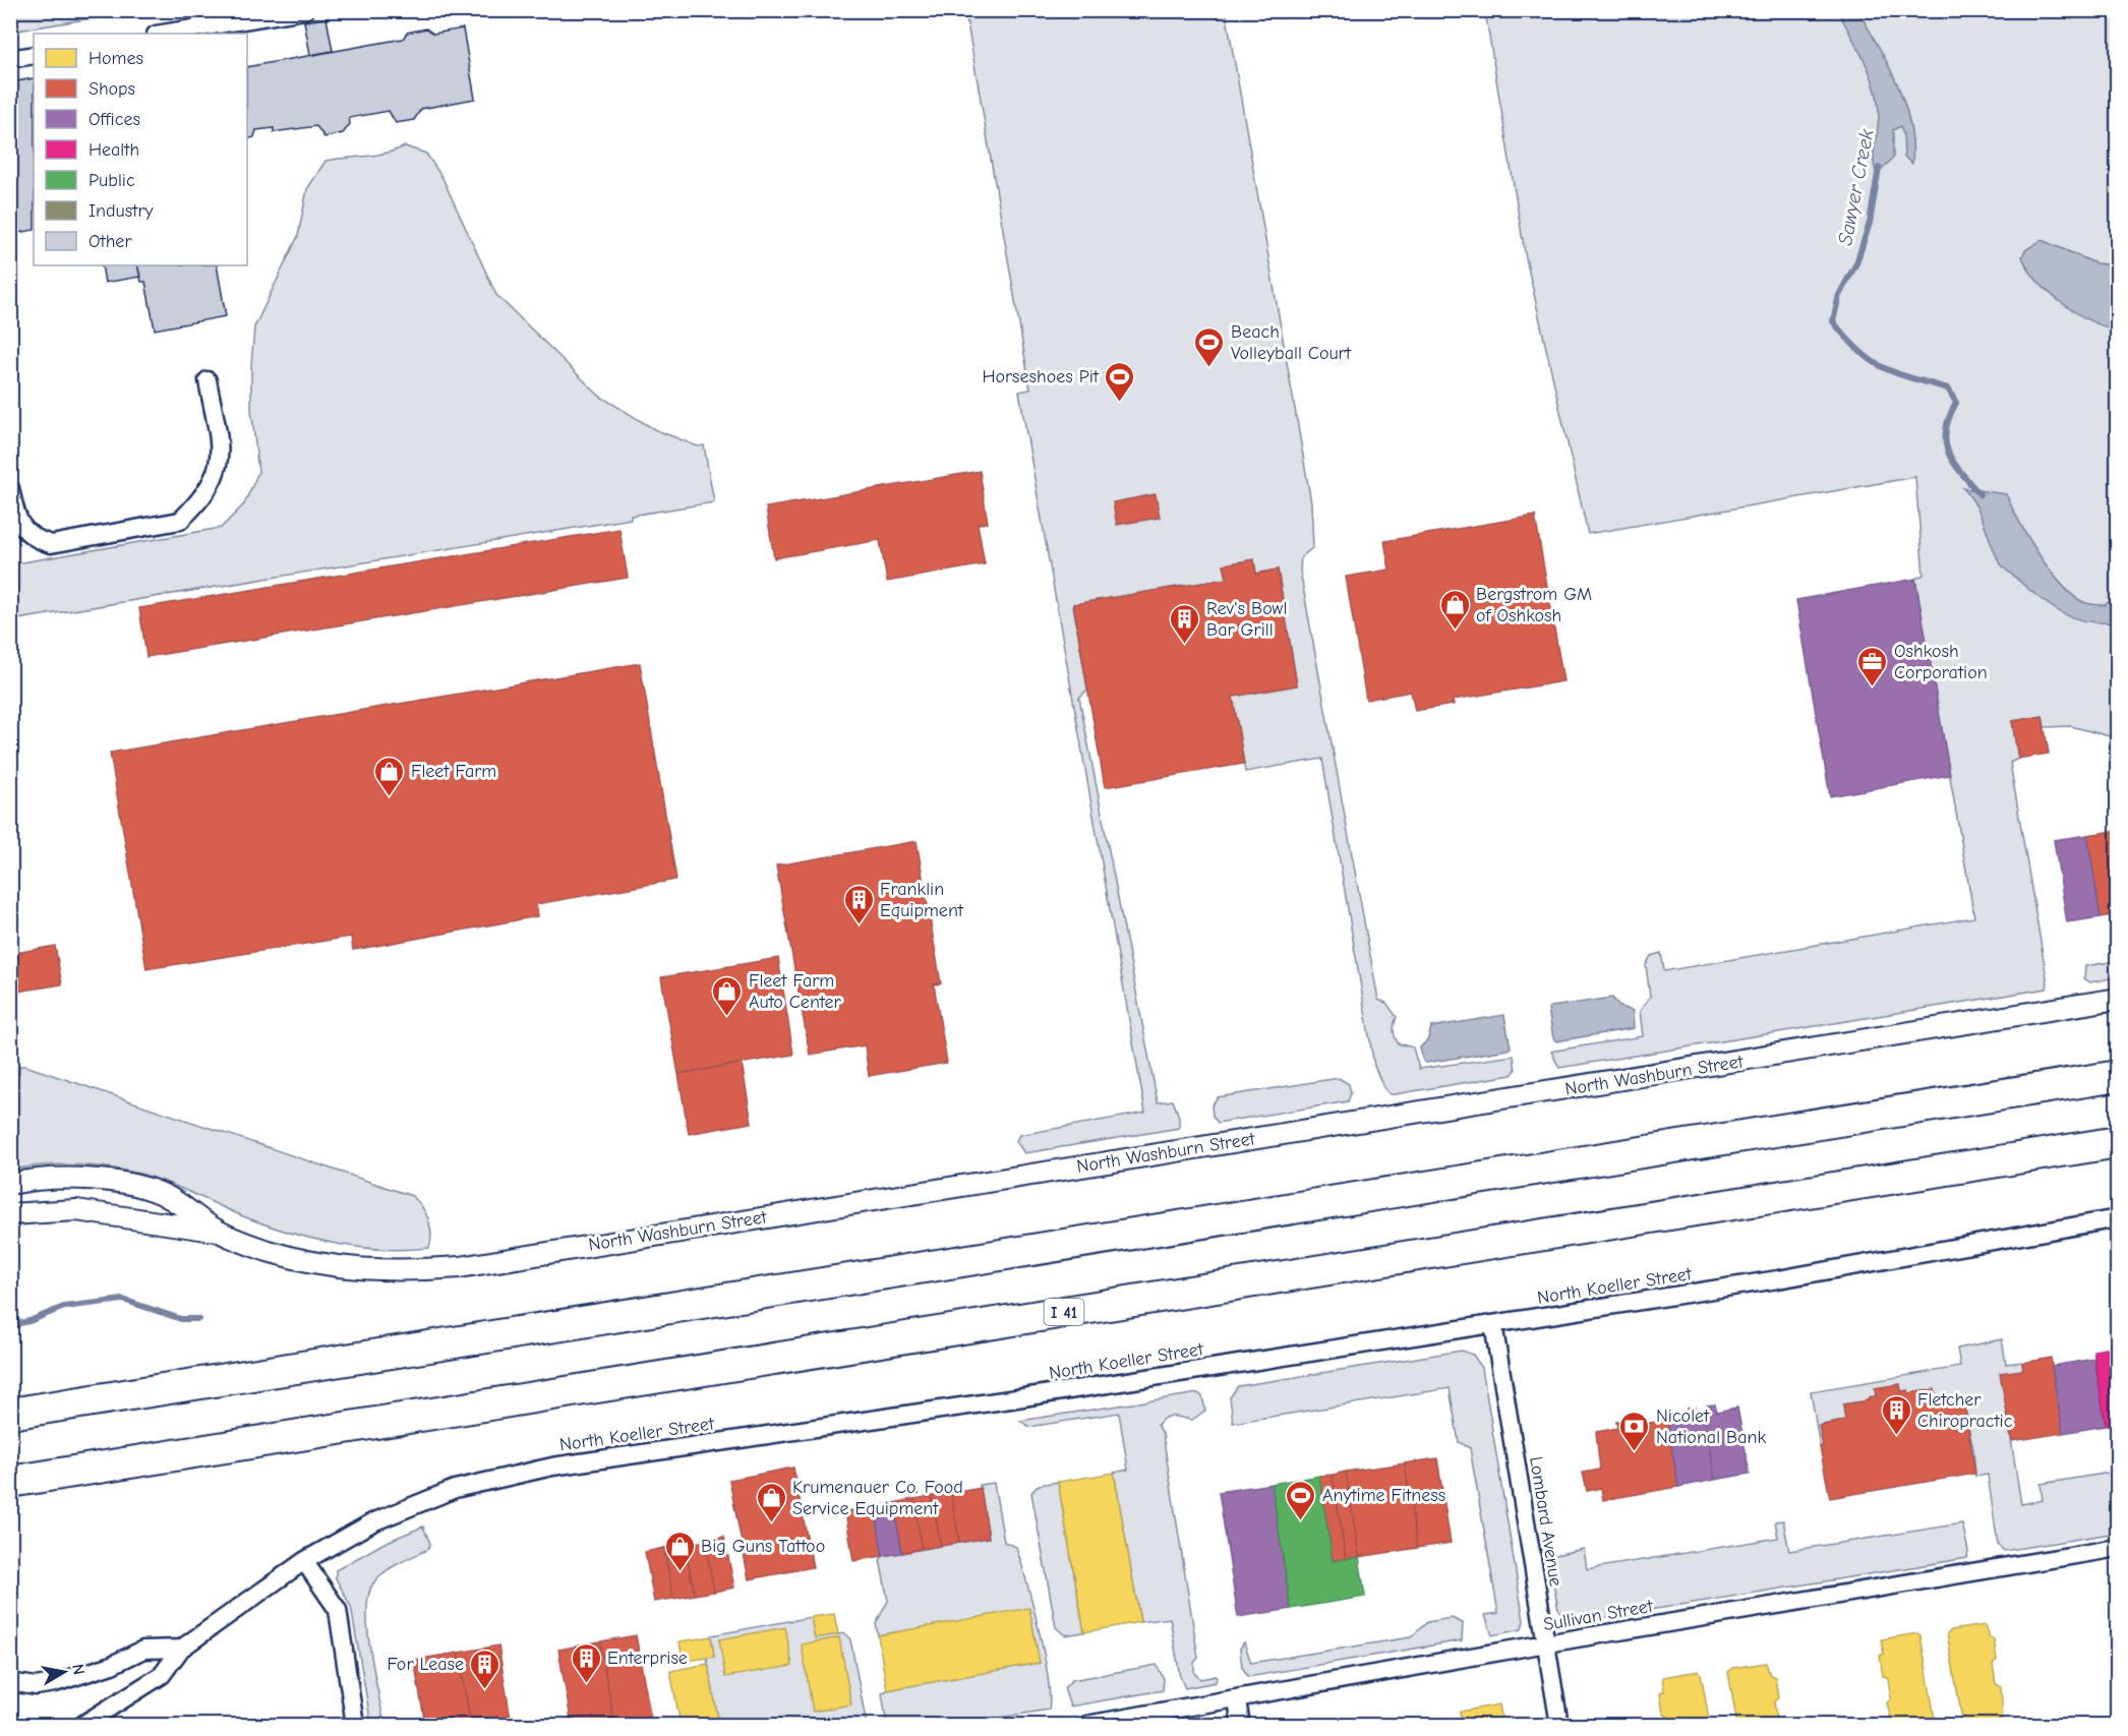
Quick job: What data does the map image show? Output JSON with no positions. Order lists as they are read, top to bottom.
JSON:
{
  "streets": {
    "highway": ["I 41"],
    "street": [
      "North Washburn Street",
      "North Koeller Street",
      "Lombard Avenue",
      "Sullivan Street"
    ]
  },
  "crossings": [
    ["North Koeller Street", "Lombard Avenue"],
    ["Lombard Avenue", "Sullivan Street"]
  ],
  "water": ["Sawyer Creek"],
  "places": {
    "sports": ["Beach Volleyball Court", "Horseshoes Pit", "Anytime Fitness"],
    "shop": [
      "Bergstrom GM of Oshkosh",
      "Fleet Farm",
      "Fleet Farm Auto Center",
      "Krumenauer Co. Food Service Equipment",
      "Big Guns Tattoo"
    ],
    "building": [
      "Rev's Bowl Bar Grill",
      "Franklin Equipment",
      "Fletcher Chiropractic",
      "Enterprise",
      "For Lease"
    ],
    "office": ["Oshkosh Corporation"],
    "bank": ["Nicolet National Bank"]
  },
  "legend": [
    "Homes",
    "Shops",
    "Offices",
    "Health",
    "Public",
    "Industry",
    "Other"
  ],
  "north": "right"
}
